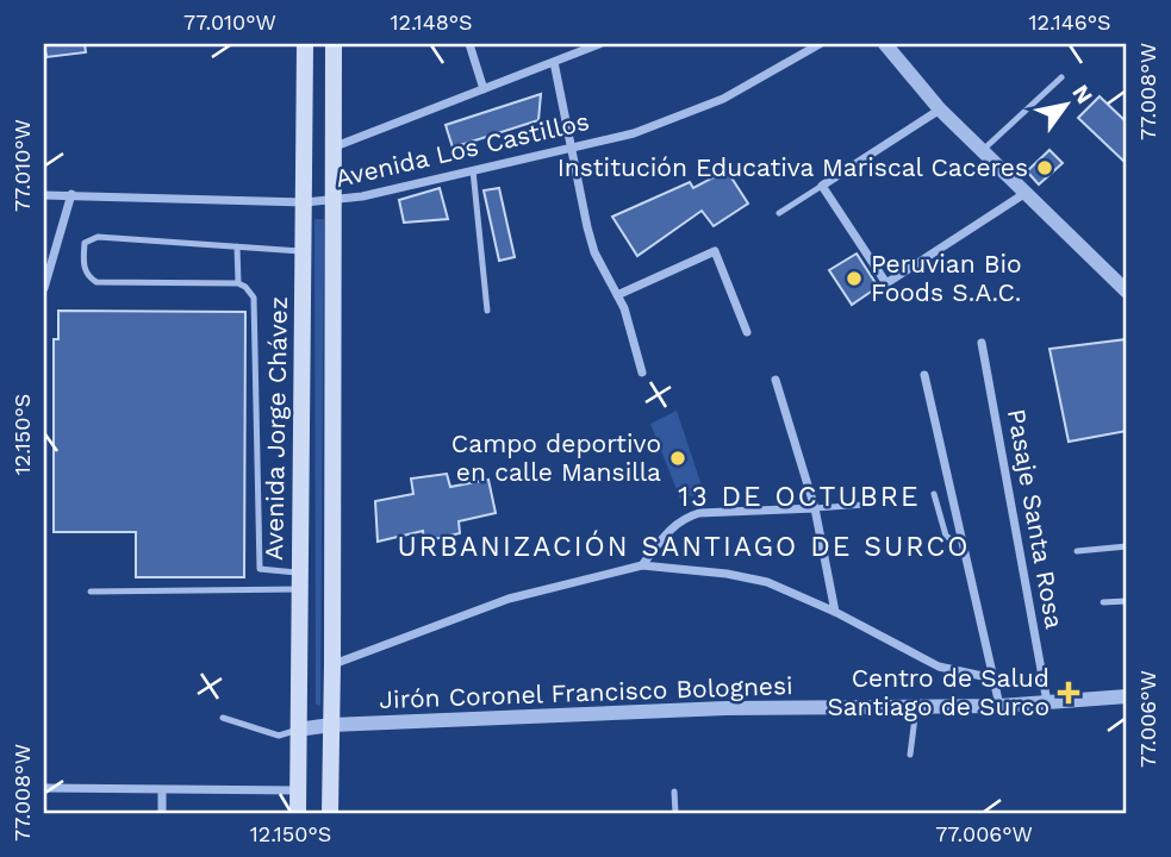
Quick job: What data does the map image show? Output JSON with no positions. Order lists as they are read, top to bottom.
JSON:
{
  "streets": {
    "main road": ["Avenida Jorge Chávez"],
    "street": ["Avenida Los Castillos", "Pasaje Santa Rosa", "Jirón Coronel Francisco Bolognesi"]
  },
  "crossings": [
    ["Avenida Los Castillos", "Avenida Jorge Chávez"],
    ["Avenida Jorge Chávez", "Jirón Coronel Francisco Bolognesi"],
    ["Pasaje Santa Rosa", "Jirón Coronel Francisco Bolognesi"]
  ],
  "districts": ["13 DE OCTUBRE", "URBANIZACIÓN SANTIAGO DE SURCO"],
  "places": {
    "other": ["Institución Educativa Mariscal Caceres", "Peruvian Bio Foods S.A.C.", "Campo deportivo en calle Mansilla"],
    "health": ["Centro de Salud Santiago de Surco"]
  },
  "north": "top right",
  "coordinates": [
    "77.010°W",
    "12.148°S",
    "12.146°S",
    "77.008°W",
    "12.150°S",
    "77.006°W"
  ]
}
